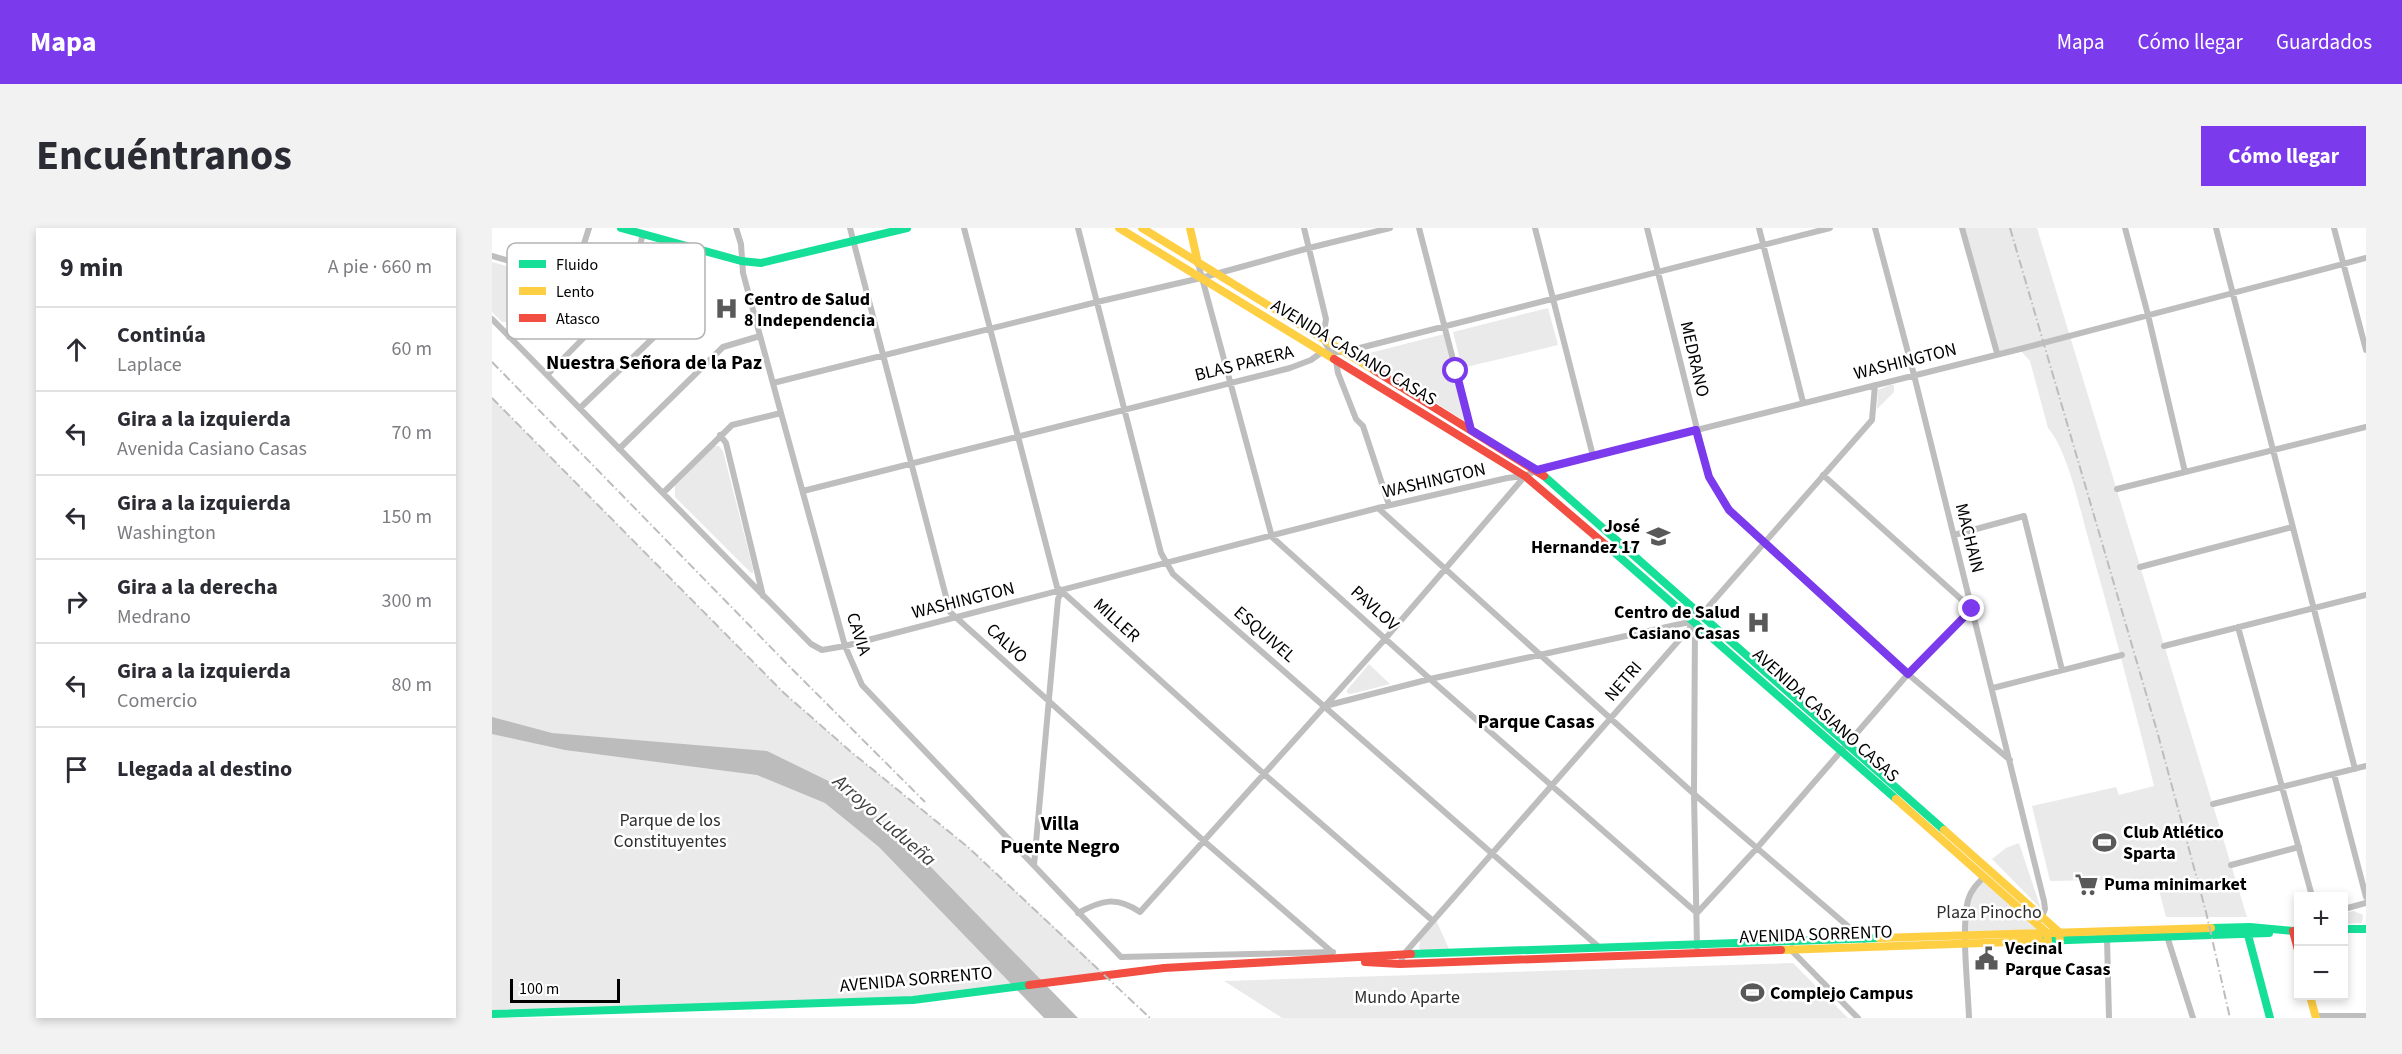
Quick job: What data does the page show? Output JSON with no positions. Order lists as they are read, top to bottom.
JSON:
{
  "streets": {
    "main road": ["AVENIDA CASIANO CASAS", "AVENIDA SORRENTO"],
    "street": [
      "MEDRANO",
      "WASHINGTON",
      "BLAS PARERA",
      "MACHAIN",
      "PAVLOV",
      "MILLER",
      "CAVIA",
      "ESQUIVEL",
      "CALVO",
      "NETRI"
    ]
  },
  "crossings": [
    ["AVENIDA CASIANO CASAS", "WASHINGTON"],
    ["AVENIDA CASIANO CASAS", "BLAS PARERA"],
    ["AVENIDA CASIANO CASAS", "MACHAIN"],
    ["AVENIDA CASIANO CASAS", "NETRI"],
    ["AVENIDA CASIANO CASAS", "AVENIDA SORRENTO"],
    ["MEDRANO", "WASHINGTON"],
    ["MEDRANO", "BLAS PARERA"],
    ["MEDRANO", "MACHAIN"],
    ["MEDRANO", "NETRI"],
    ["WASHINGTON", "MACHAIN"],
    ["WASHINGTON", "PAVLOV"],
    ["WASHINGTON", "MILLER"],
    ["WASHINGTON", "CAVIA"],
    ["WASHINGTON", "ESQUIVEL"],
    ["WASHINGTON", "CALVO"],
    ["WASHINGTON", "NETRI"],
    ["BLAS PARERA", "MILLER"],
    ["BLAS PARERA", "CAVIA"],
    ["BLAS PARERA", "ESQUIVEL"],
    ["BLAS PARERA", "CALVO"],
    ["PAVLOV", "NETRI"],
    ["MILLER", "NETRI"],
    ["CAVIA", "CALVO"],
    ["ESQUIVEL", "NETRI"],
    ["ESQUIVEL", "AVENIDA SORRENTO"],
    ["CALVO", "AVENIDA SORRENTO"],
    ["NETRI", "AVENIDA SORRENTO"]
  ],
  "districts": ["Nuestra Señora de la Paz", "Parque Casas", "Villa Puente Negro"],
  "water": ["Arroyo Ludueña"],
  "parks": ["Parque de los Constituyentes", "Plaza Pinocho", "Mundo Aparte"],
  "places": {
    "hospital": ["Centro de Salud 8 Independencia", "Centro de Salud Casiano Casas"],
    "school or university": ["José Hernandez 17"],
    "sports": ["Club Atlético Sparta", "Complejo Campus"],
    "supermarket": ["Puma minimarket"],
    "public building": ["Vecinal Parque Casas"]
  },
  "legend": ["Fluido", "Lento", "Atasco"],
  "scale_bar": "100 m",
  "page": {
    "header": "Mapa",
    "nav": ["Mapa", "Cómo llegar", "Guardados"],
    "title": "Encuéntranos",
    "buttons": "Cómo llegar",
    "heading": ["9 min", "A pie · 660 m"],
    "list": [
      ["Continúa", "Laplace", "60 m"],
      ["Gira a la izquierda", "Avenida Casiano Casas", "70 m"],
      ["Gira a la izquierda", "Washington", "150 m"],
      ["Gira a la derecha", "Medrano", "300 m"],
      ["Gira a la izquierda", "Comercio", "80 m"],
      "Llegada al destino"
    ],
    "map_buttons": ["+", "−"],
    "scale": "100 m"
  }
}
